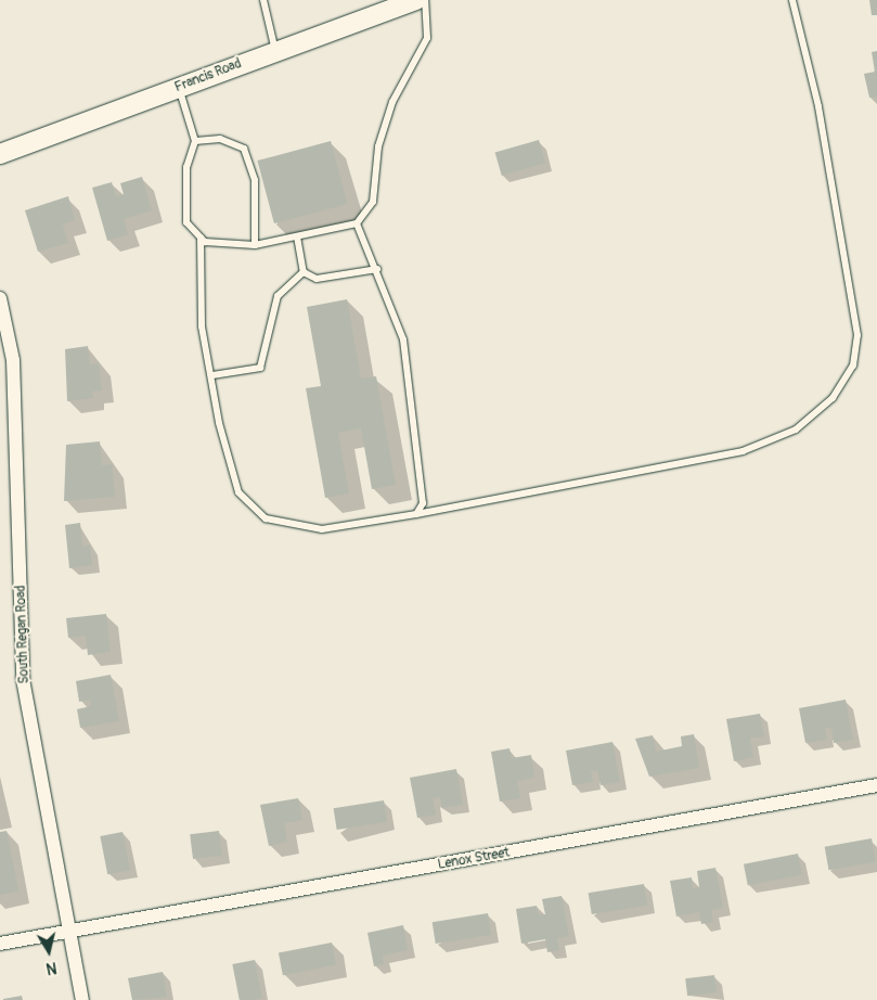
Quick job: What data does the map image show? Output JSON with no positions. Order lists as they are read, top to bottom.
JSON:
{
  "streets": {
    "street": ["Francis Road", "South Regan Road", "Lenox Street"]
  },
  "crossings": [
    ["South Regan Road", "Lenox Street"]
  ],
  "north": "bottom"
}
